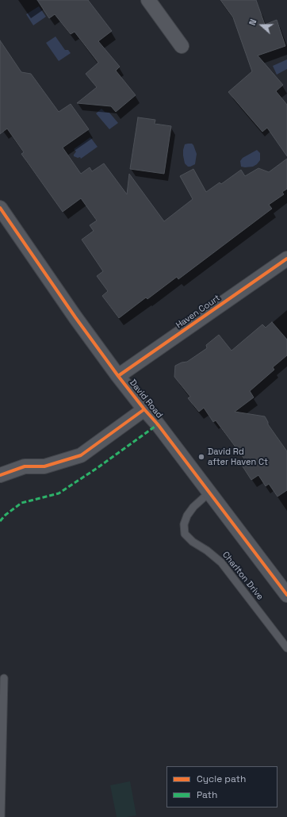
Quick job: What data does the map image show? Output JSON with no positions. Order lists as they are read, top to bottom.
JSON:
{
  "streets": {
    "street": ["Haven Court", "David Road"],
    "lane": ["Charlton Drive"]
  },
  "crossings": [
    ["Haven Court", "David Road"],
    ["David Road", "Charlton Drive"]
  ],
  "places": ["David Rd after Haven Ct"],
  "legend": ["Cycle path", "Path"],
  "north": "left"
}
